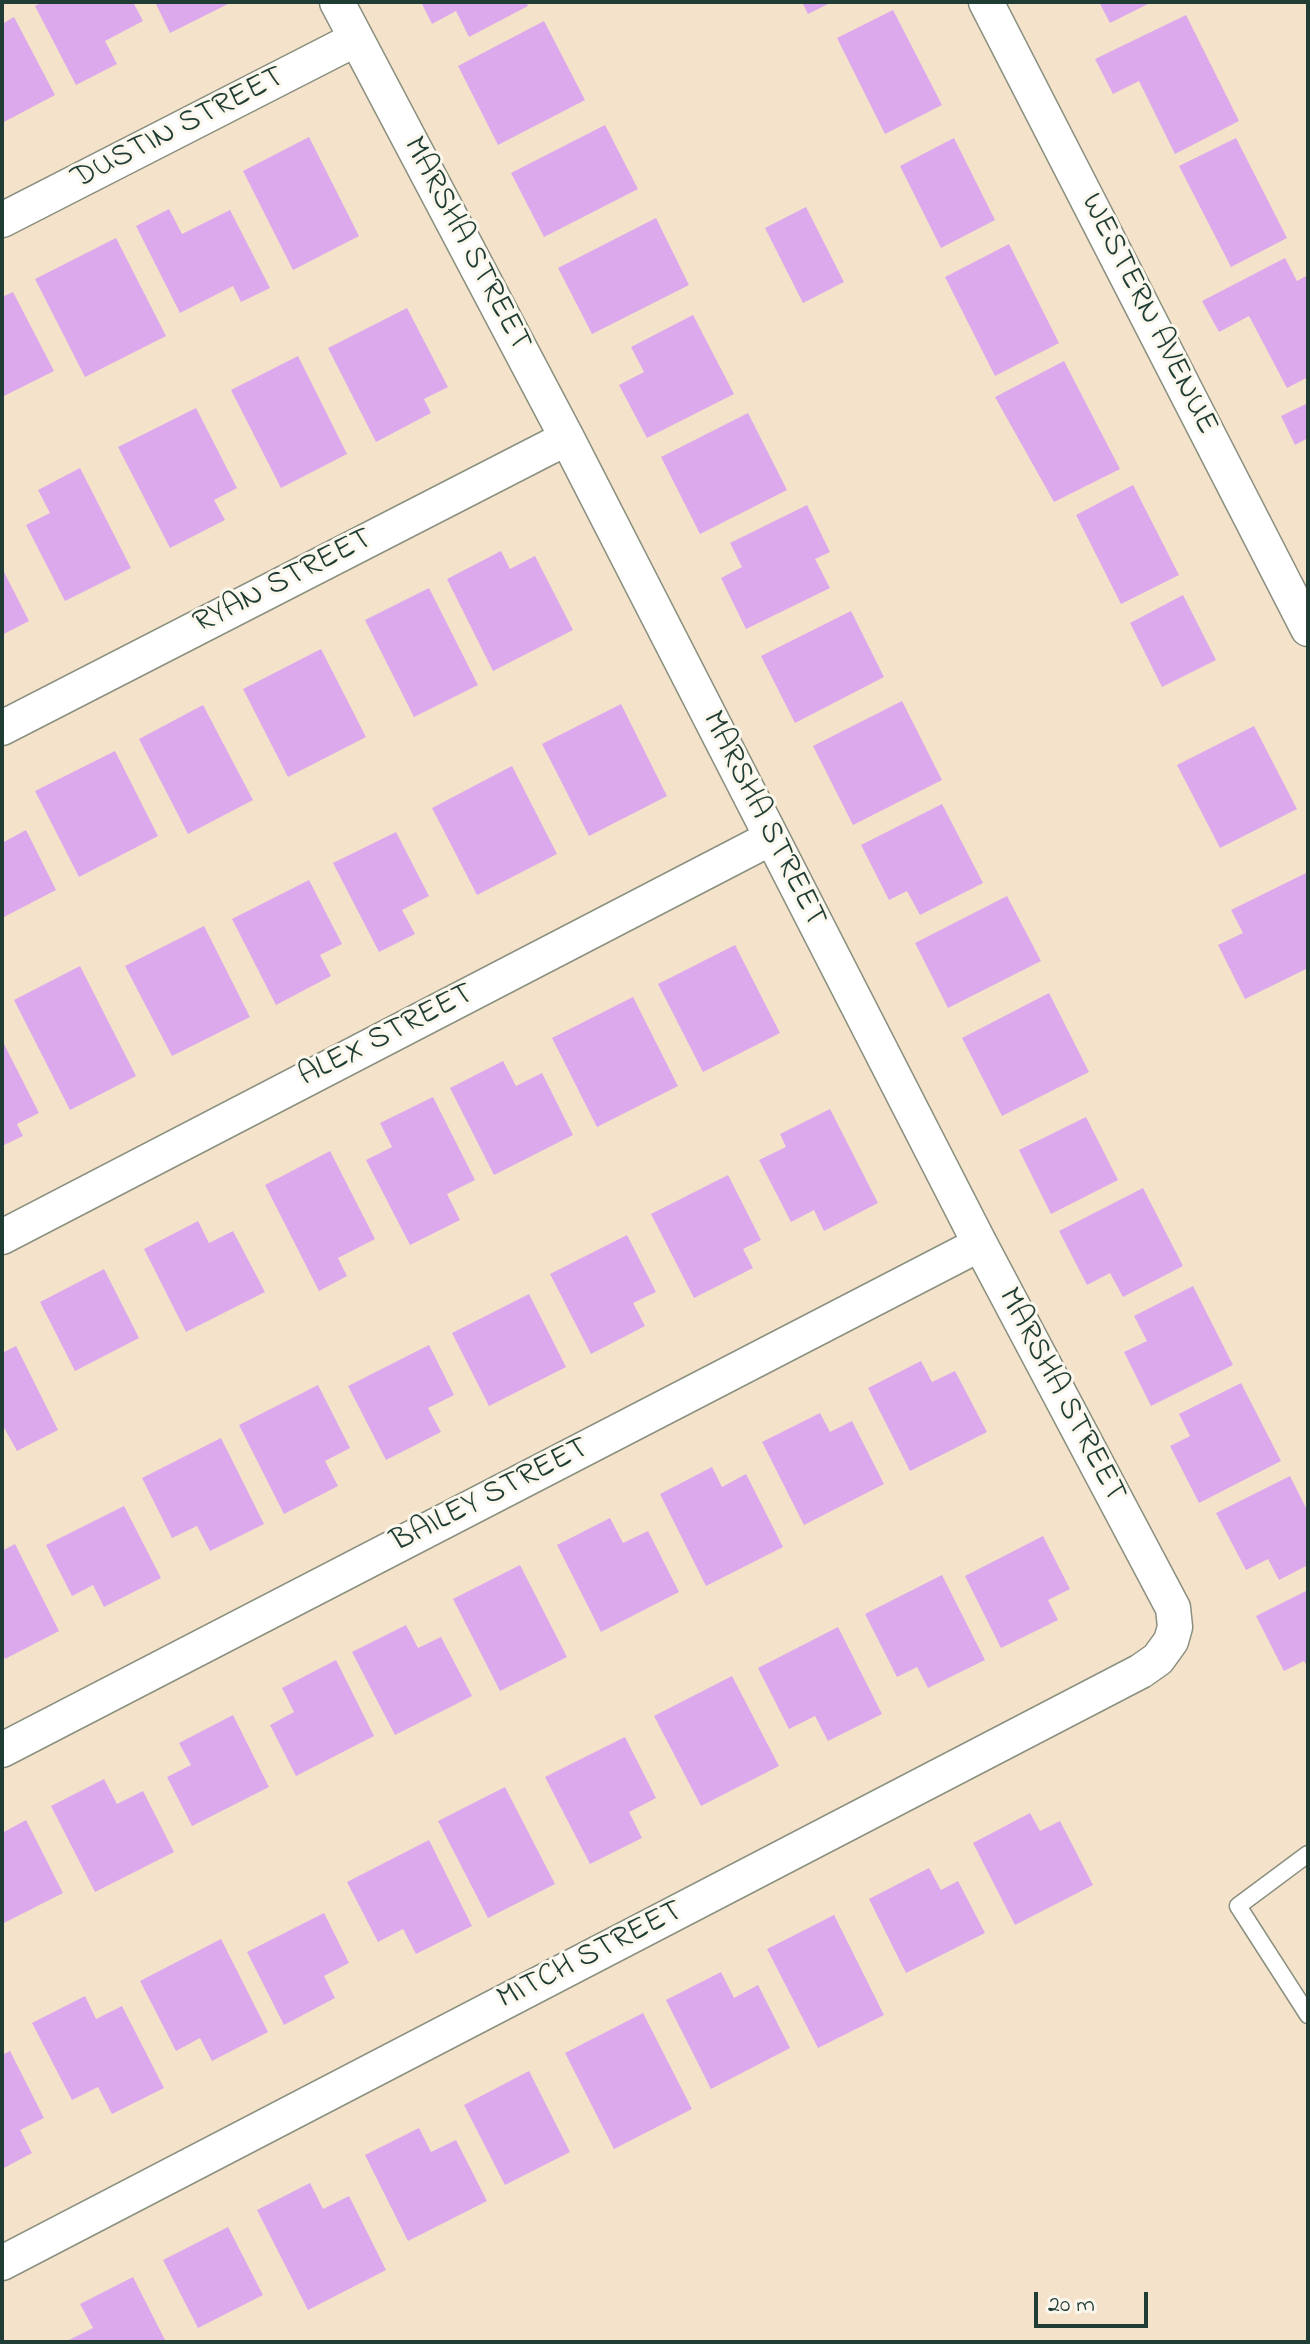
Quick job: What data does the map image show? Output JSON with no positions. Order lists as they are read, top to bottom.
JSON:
{
  "streets": {
    "street": [
      "DUSTIN STREET",
      "MARSHA STREET",
      "WESTERN AVENUE",
      "RYAN STREET",
      "ALEX STREET",
      "BAILEY STREET",
      "MITCH STREET"
    ]
  },
  "crossings": [
    ["DUSTIN STREET", "MARSHA STREET"],
    ["MARSHA STREET", "RYAN STREET"],
    ["MARSHA STREET", "ALEX STREET"],
    ["MARSHA STREET", "BAILEY STREET"],
    ["MARSHA STREET", "MITCH STREET"]
  ],
  "scale_bar": "20 m"
}
